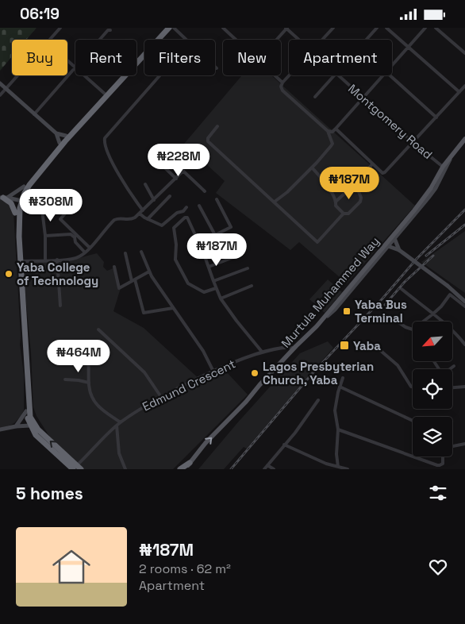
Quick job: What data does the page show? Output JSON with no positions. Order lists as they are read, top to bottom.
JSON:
{
  "streets": {
    "main road": ["Murtula Muhammed Way"],
    "street": ["Montgomery Road", "Edmund Crescent"]
  },
  "crossings": [
    ["Montgomery Road", "Murtula Muhammed Way"],
    ["Murtula Muhammed Way", "Edmund Crescent"]
  ],
  "one_way": ["Murtula Muhammed Way"],
  "places": {
    "other": ["Yaba College of Technology", "Lagos Presbyterian Church, Yaba"],
    "transit": ["Yaba Bus Terminal", "Yaba"]
  },
  "north": "bottom left",
  "page": {
    "status": "06:19",
    "chip": [
      "Buy",
      "Rent",
      "Filters",
      "New",
      "Apartment"
    ],
    "price": [
      "₦228M",
      "₦187M",
      "₦308M",
      "₦187M",
      "₦464M"
    ],
    "heading": "5 homes",
    "list": [
      {
        "name": "₦187M",
        "note": "2 rooms · 62 m² · Apartment"
      }
    ]
  }
}
